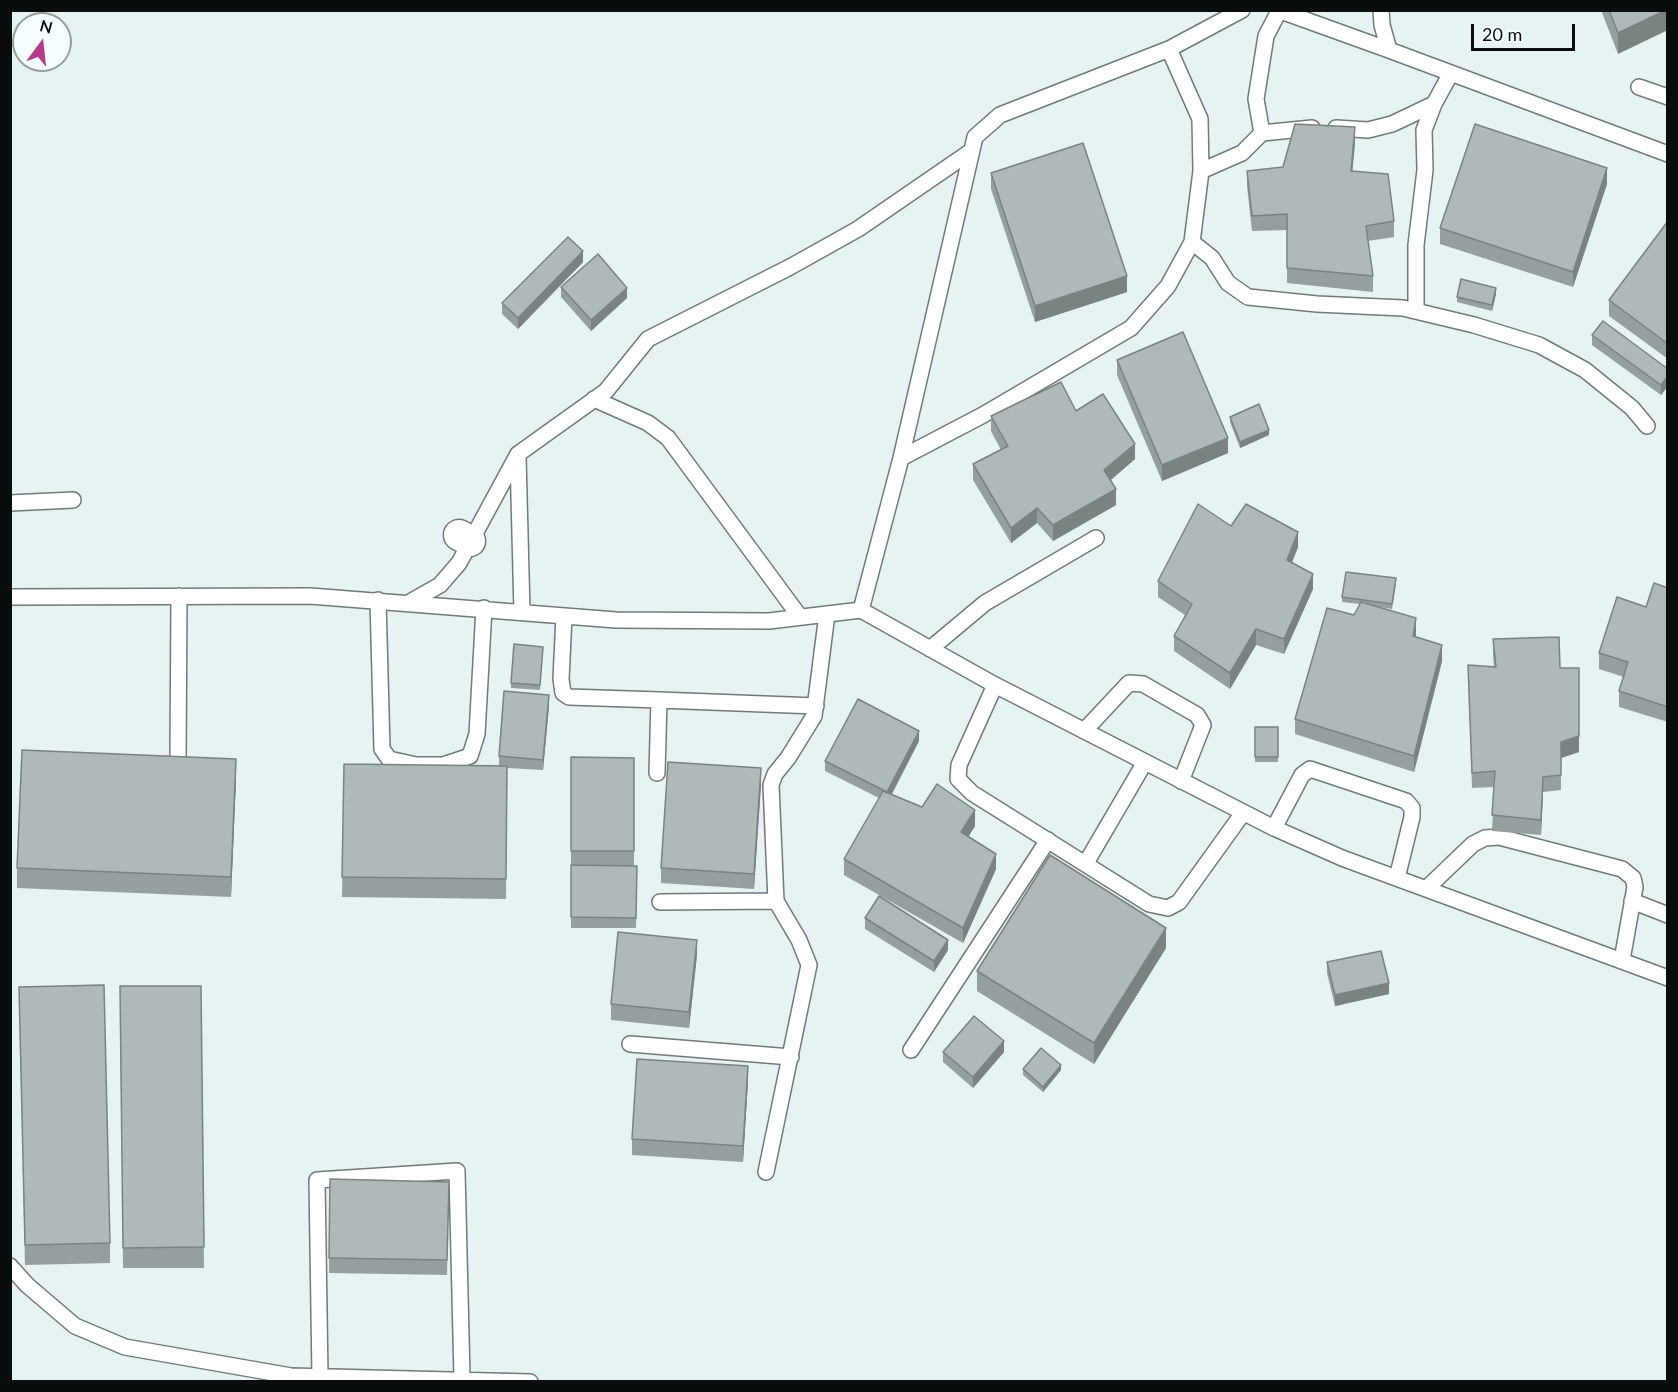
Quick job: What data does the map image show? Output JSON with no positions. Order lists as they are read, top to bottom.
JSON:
{
  "scale_bar": "20 m",
  "north": "top"
}
